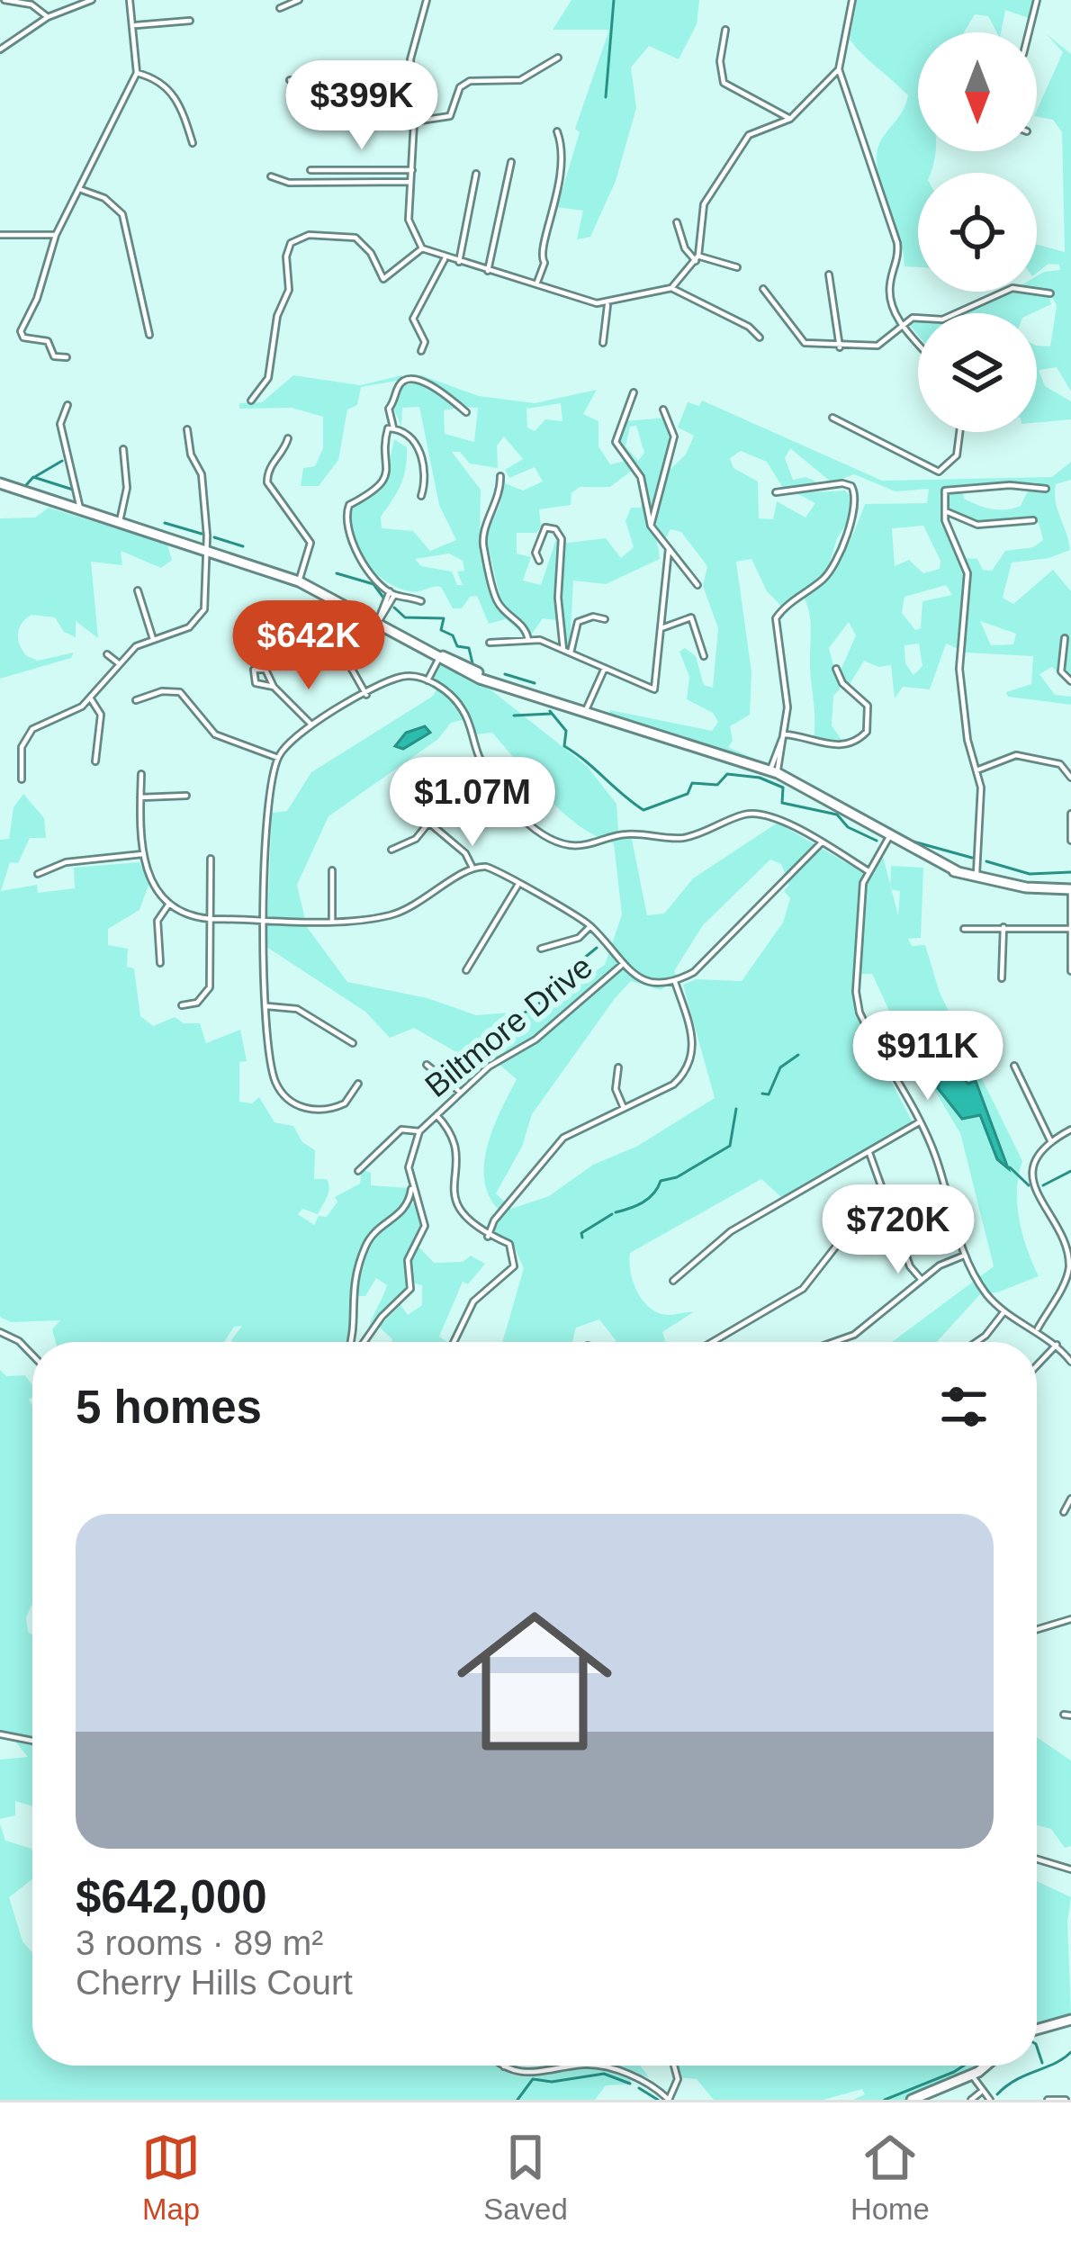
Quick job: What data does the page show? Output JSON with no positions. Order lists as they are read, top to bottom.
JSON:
{
  "streets": {
    "street": ["Biltmore Drive"]
  },
  "north": "bottom",
  "page": {
    "price": [
      "$399K",
      "$642K",
      "$1.07M",
      "$911K",
      "$720K"
    ],
    "heading": "5 homes",
    "list": [
      {
        "name": "$642,000",
        "note": "3 rooms · 89 m² · Cherry Hills Court"
      }
    ],
    "tabs": ["Map", "Saved", "Home"]
  }
}
